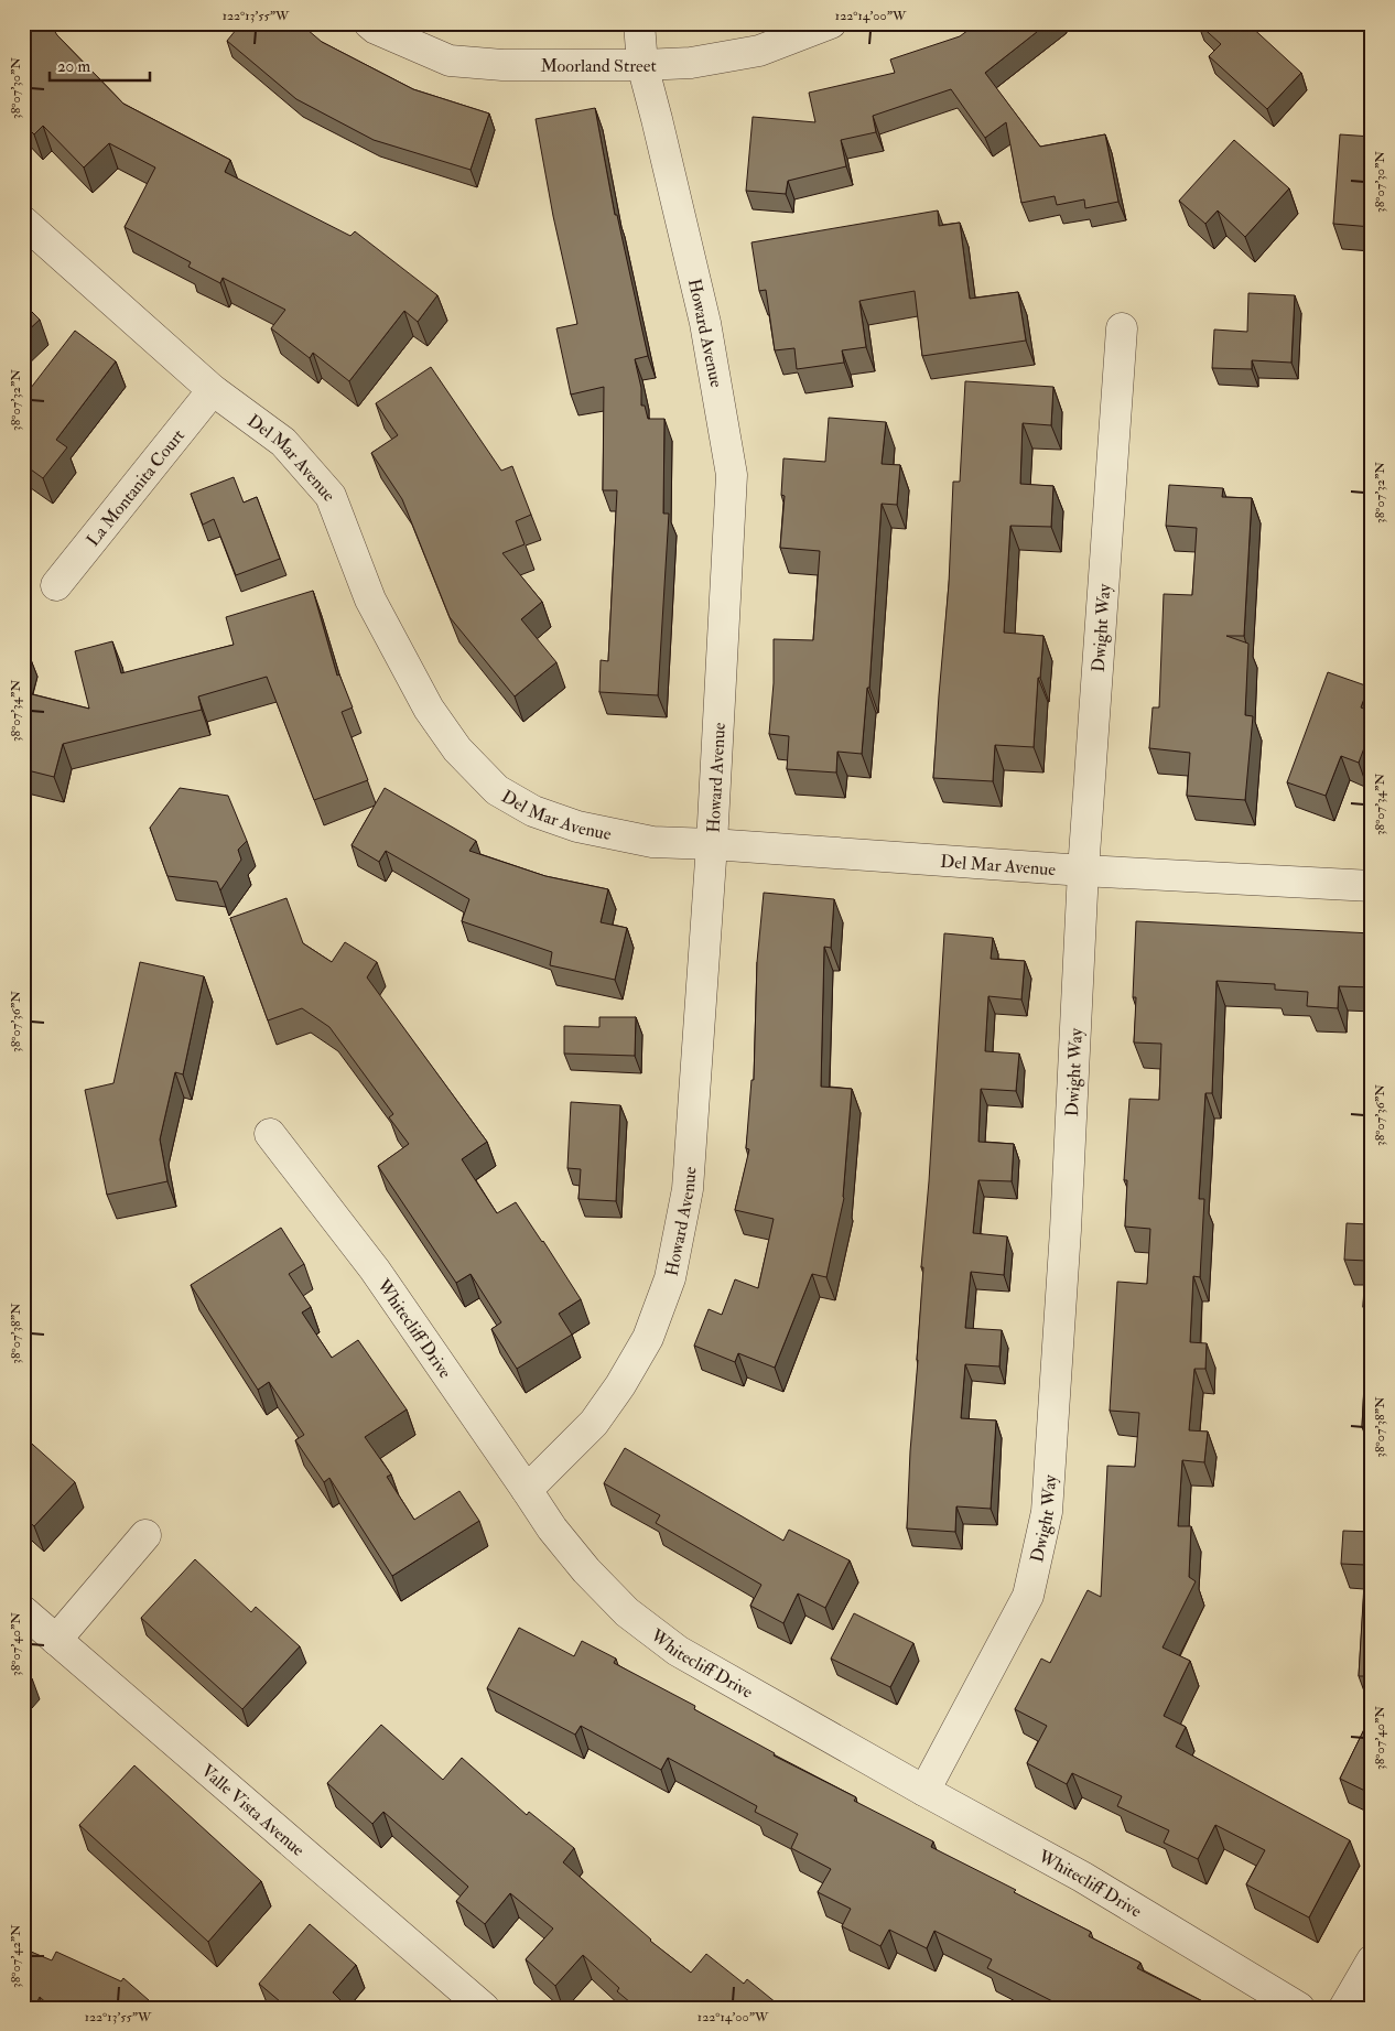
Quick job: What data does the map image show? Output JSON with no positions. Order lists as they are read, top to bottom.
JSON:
{
  "streets": {
    "street": [
      "Moorland Street",
      "Howard Avenue",
      "Del Mar Avenue",
      "La Montanita Court",
      "Dwight Way",
      "Whitecliff Drive",
      "Valle Vista Avenue"
    ]
  },
  "crossings": [
    ["Moorland Street", "Howard Avenue"],
    ["Howard Avenue", "Del Mar Avenue"],
    ["Howard Avenue", "Whitecliff Drive"],
    ["Del Mar Avenue", "La Montanita Court"],
    ["Del Mar Avenue", "Dwight Way"],
    ["Dwight Way", "Whitecliff Drive"]
  ],
  "scale_bar": "20 m",
  "coordinates": [
    "122°13'55\"W",
    "122°14'00\"W",
    "38°07'30\"N",
    "38°07'32\"N",
    "38°07'34\"N",
    "38°07'36\"N",
    "38°07'38\"N",
    "38°07'40\"N",
    "38°07'42\"N"
  ]
}
